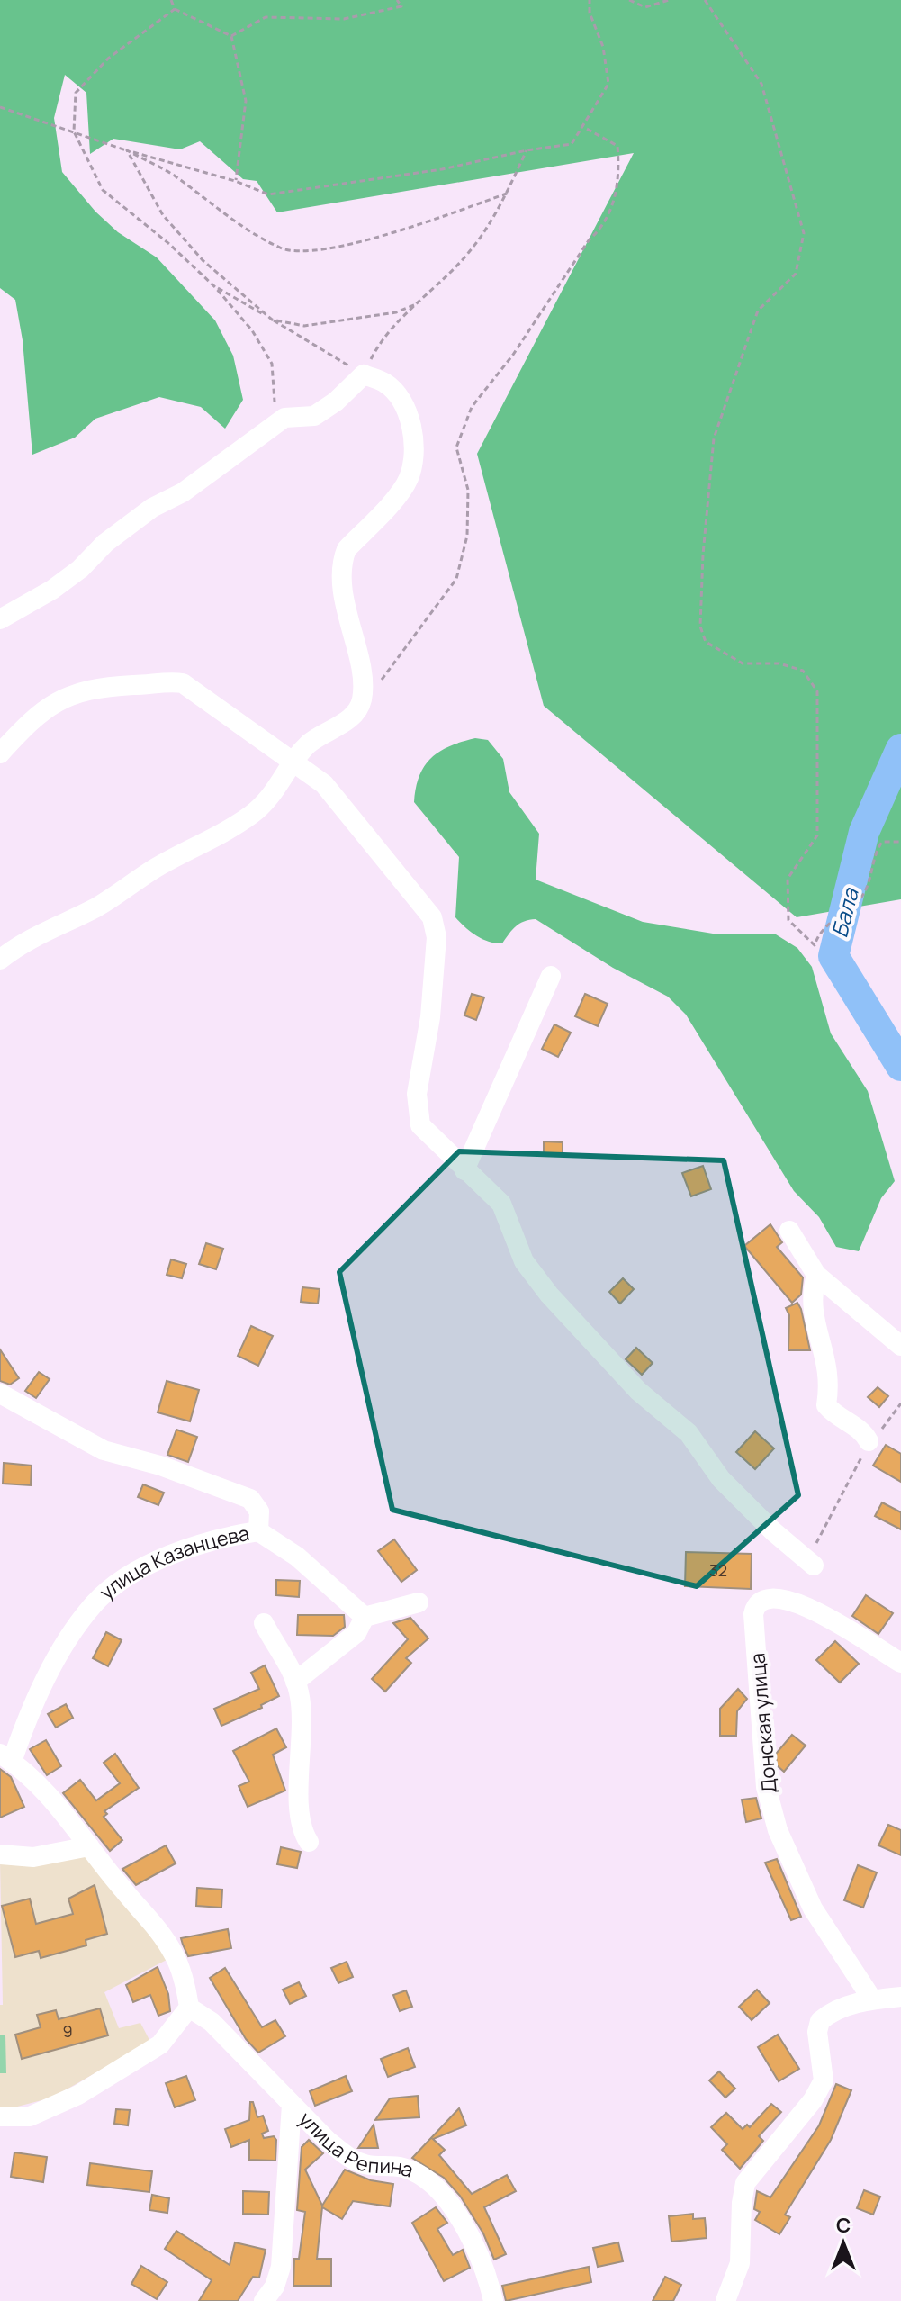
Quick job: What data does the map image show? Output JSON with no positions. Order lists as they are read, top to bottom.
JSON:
{
  "streets": {
    "street": ["улица Казанцева", "Донская улица", "улица Репина"]
  },
  "crossings": [
    ["улица Казанцева", "улица Репина"]
  ],
  "water": ["Бала"],
  "house_numbers": ["32", "9"],
  "north": "top"
}
